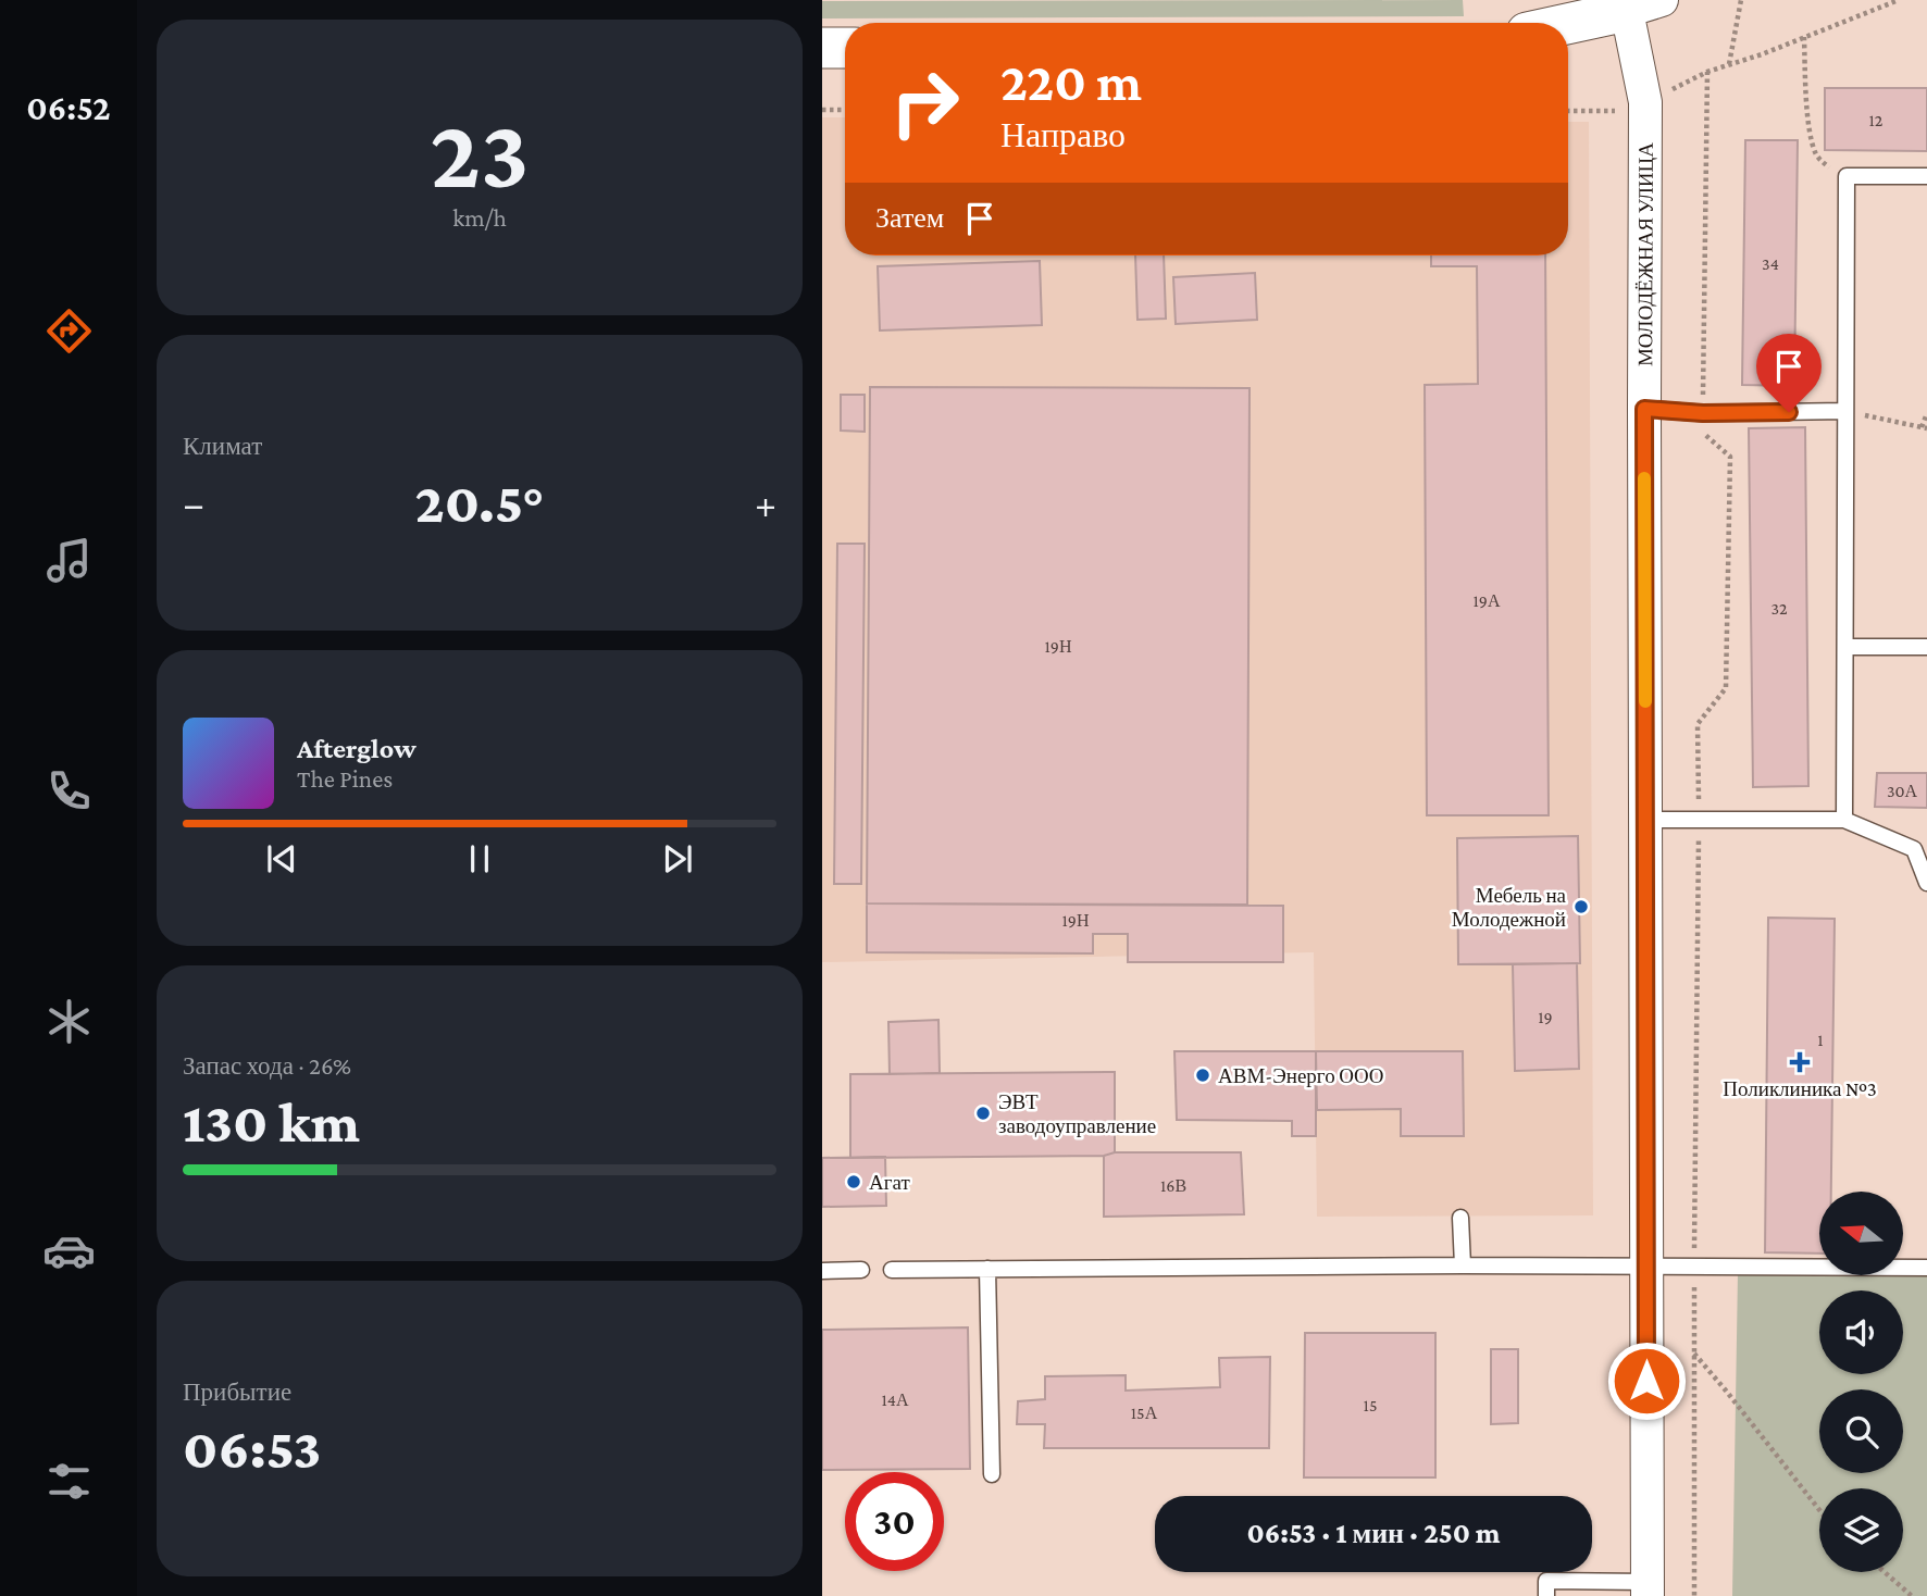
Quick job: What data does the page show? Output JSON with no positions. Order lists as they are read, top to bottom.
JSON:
{
  "streets": {
    "street": ["МОЛОДЁЖНАЯ УЛИЦА"]
  },
  "places": {
    "other": [
      "Мебель на Молодежной",
      "АВМ-Энерго ООО",
      "ЭВТ заводоуправление",
      "Агат"
    ],
    "health": ["Поликлиника №3"]
  },
  "house_numbers": [
    "12",
    "34",
    "19А",
    "32",
    "19Н",
    "30А",
    "19Н",
    "19",
    "1",
    "16В",
    "14А",
    "15",
    "15А"
  ],
  "north": "left",
  "page": {
    "tabs": "06:52",
    "tile": [
      ["23", "km/h"],
      "Климат",
      ["Запас хода · 26%", "130 km"],
      ["Прибытие", "06:53"]
    ],
    "turn": ["220 m", "Направо"],
    "then": "Затем",
    "heat": ["−", "20.5°", "+"],
    "song": ["Afterglow", "The Pines"],
    "limit": "30",
    "trip": "06:53 · 1 мин · 250 m"
  }
}
